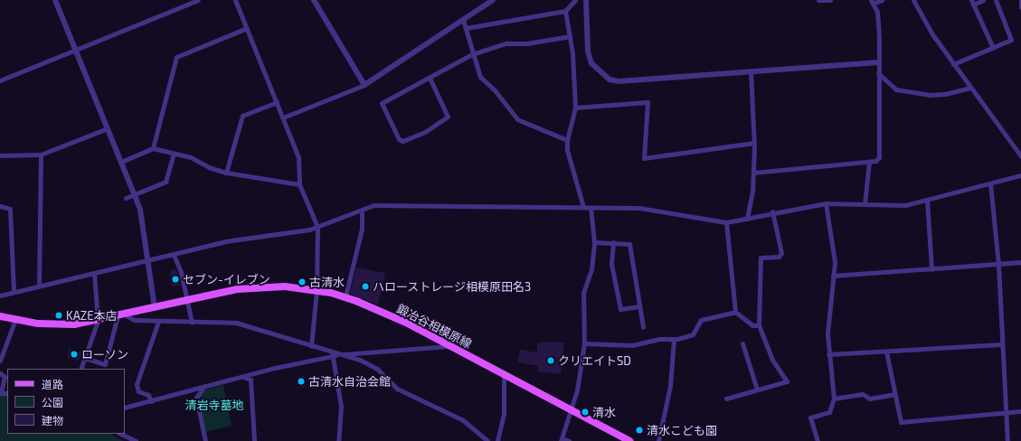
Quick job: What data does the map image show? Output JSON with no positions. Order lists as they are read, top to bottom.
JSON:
{
  "streets": {
    "main road": ["鍛冶谷相模原線"]
  },
  "parks": ["清岩寺墓地"],
  "places": [
    "セブン-イレブン",
    "古清水",
    "ハローストレージ相模原田名3",
    "KAZE本店",
    "ローソン",
    "クリエイトSD",
    "古清水自治会館",
    "清水",
    "清水こども園"
  ],
  "legend": ["道路", "公園", "建物"]
}
